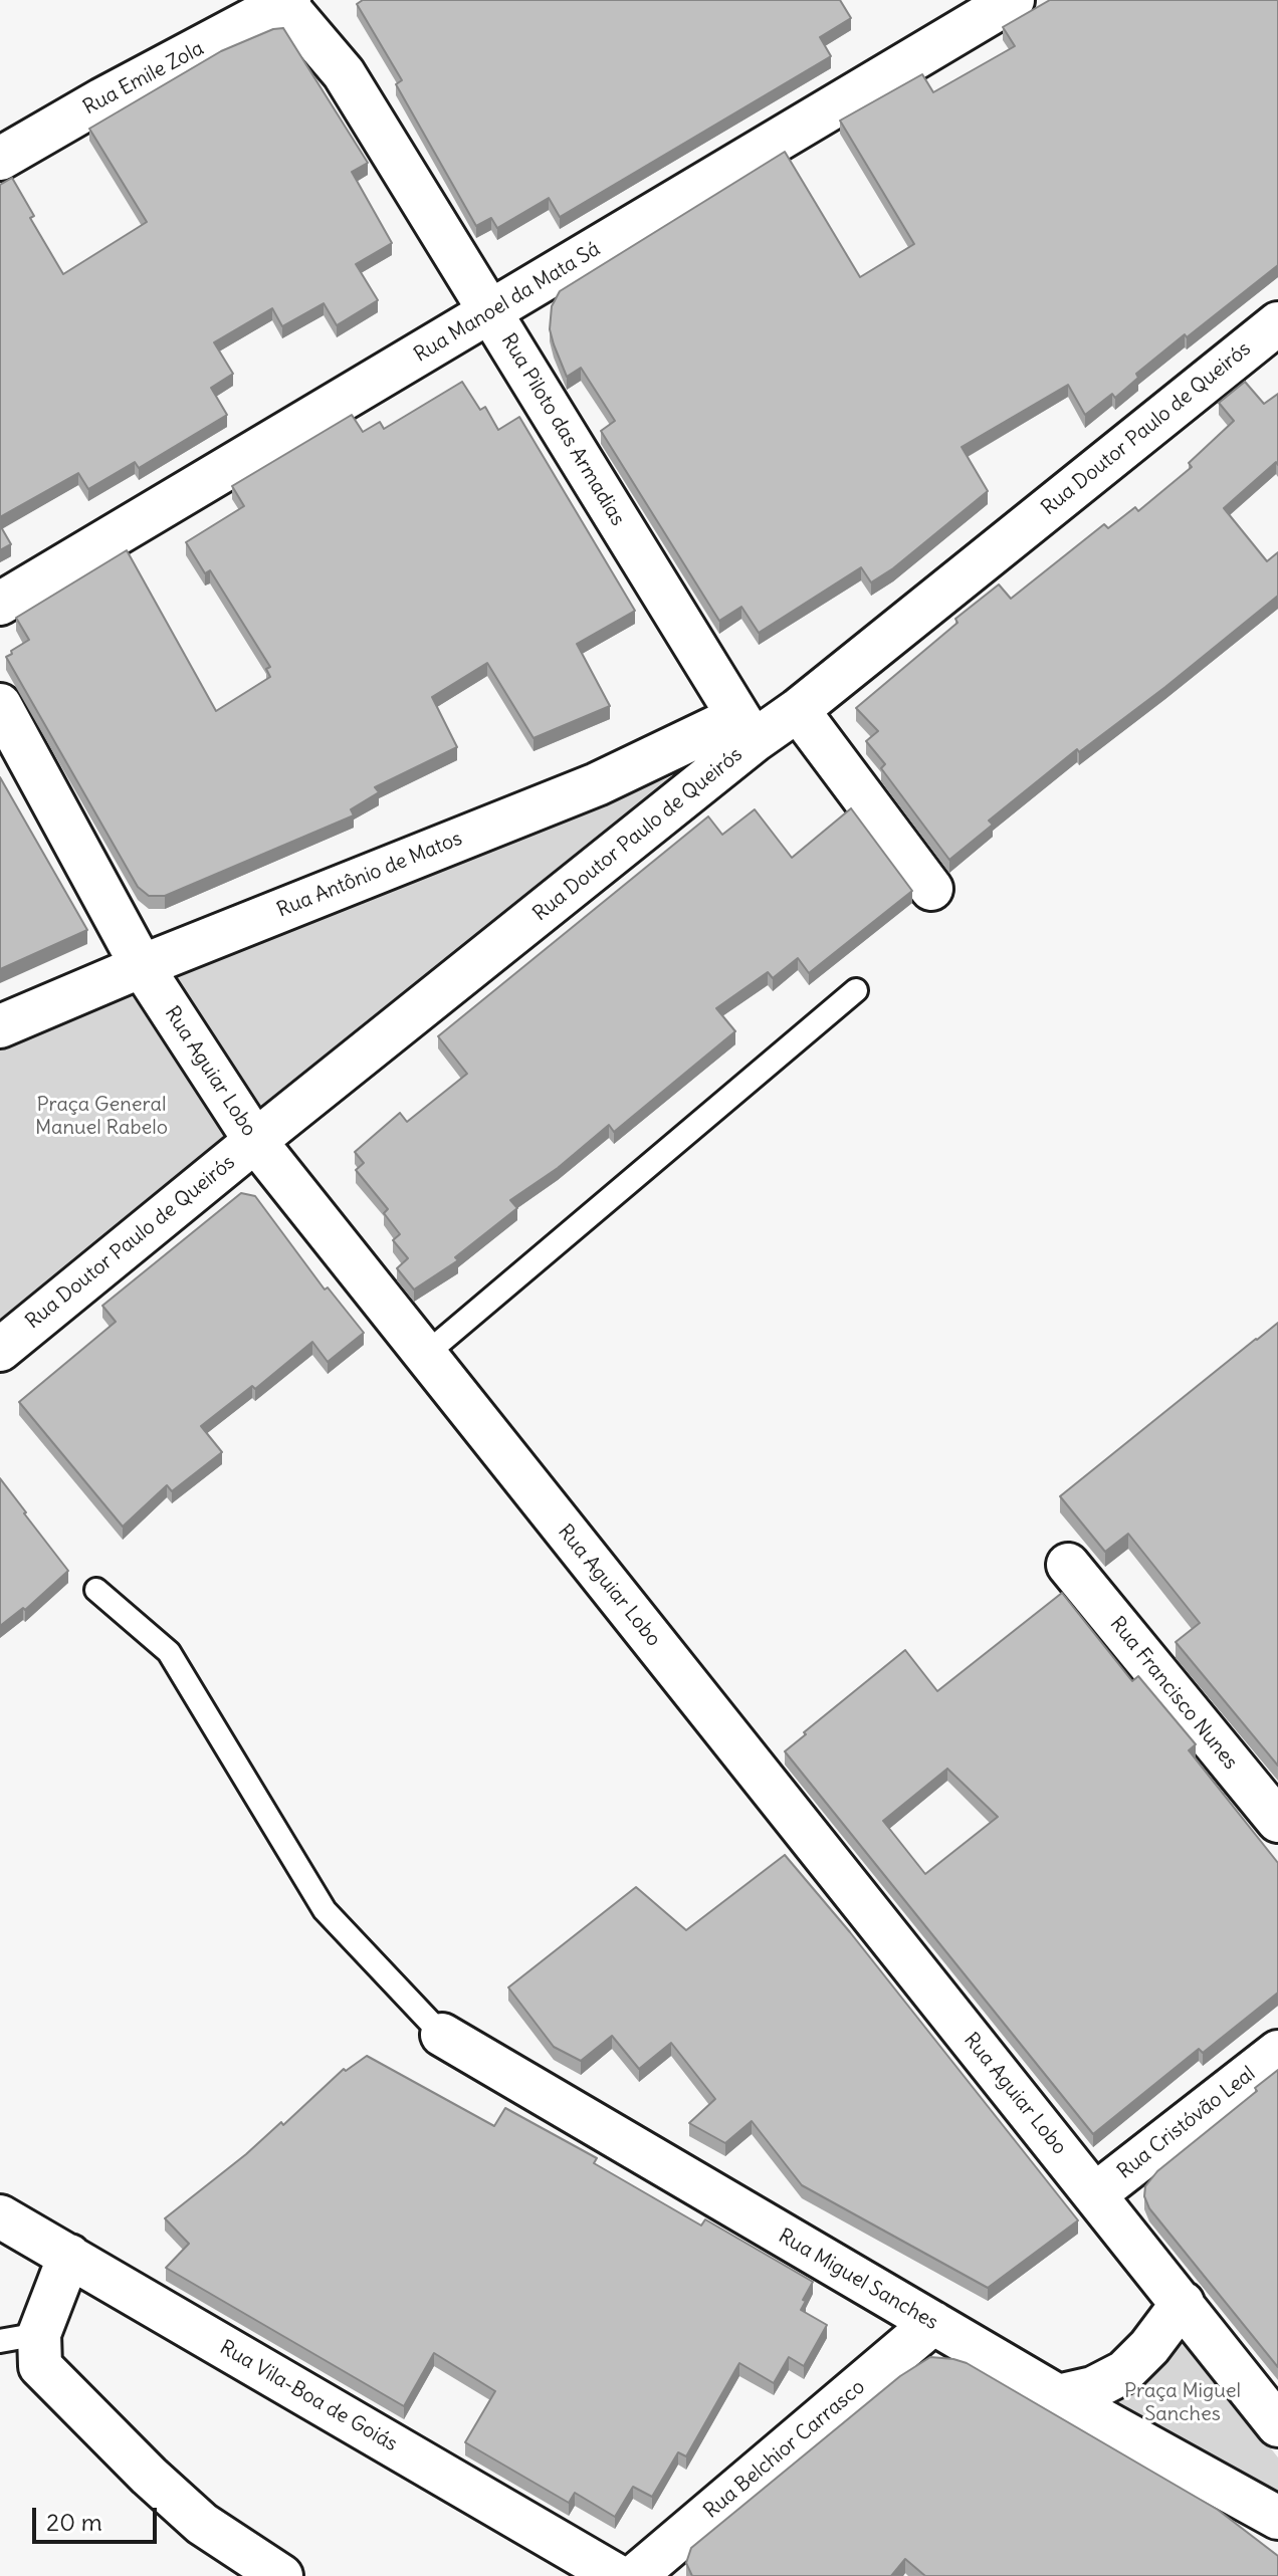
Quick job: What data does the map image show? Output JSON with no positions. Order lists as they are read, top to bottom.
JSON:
{
  "streets": {
    "street": [
      "Rua Emile Zola",
      "Rua Manoel da Mata Sá",
      "Rua Doutor Paulo de Queirós",
      "Rua Piloto das Armadias",
      "Rua Antônio de Matos",
      "Rua Aguiar Lobo",
      "Rua Francisco Nunes",
      "Rua Cristóvão Leal",
      "Rua Miguel Sanches",
      "Rua Vila-Boa de Goiás",
      "Rua Belchior Carrasco"
    ]
  },
  "crossings": [
    ["Rua Emile Zola", "Rua Piloto das Armadias"],
    ["Rua Manoel da Mata Sá", "Rua Piloto das Armadias"],
    ["Rua Doutor Paulo de Queirós", "Rua Piloto das Armadias"],
    ["Rua Doutor Paulo de Queirós", "Rua Antônio de Matos"],
    ["Rua Doutor Paulo de Queirós", "Rua Aguiar Lobo"],
    ["Rua Piloto das Armadias", "Rua Antônio de Matos"],
    ["Rua Antônio de Matos", "Rua Aguiar Lobo"],
    ["Rua Aguiar Lobo", "Rua Cristóvão Leal"],
    ["Rua Miguel Sanches", "Rua Belchior Carrasco"]
  ],
  "parks": ["Praça General Manuel Rabelo", "Praça Miguel Sanches"],
  "scale_bar": "20 m"
}
